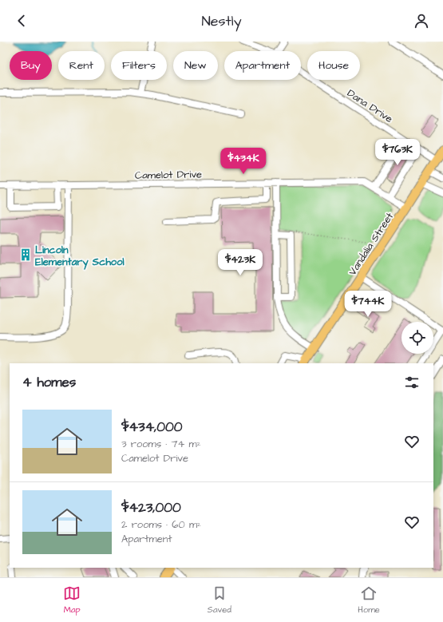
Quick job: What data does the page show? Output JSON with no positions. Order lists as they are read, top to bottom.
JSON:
{
  "streets": {
    "main road": ["Vandalia Street"],
    "street": ["Dana Drive", "Camelot Drive"]
  },
  "crossings": [
    ["Dana Drive", "Vandalia Street"],
    ["Camelot Drive", "Vandalia Street"]
  ],
  "places": {
    "building": ["Lincoln Elementary School"]
  },
  "page": {
    "header": "Nestly",
    "chip": [
      "Buy",
      "Rent",
      "Filters",
      "New",
      "Apartment",
      "House"
    ],
    "price": [
      "$763K",
      "$434K",
      "$423K",
      "$744K"
    ],
    "heading": "4 homes",
    "list": [
      {
        "name": "$434,000",
        "note": "3 rooms · 74 m² · Camelot Drive"
      },
      {
        "name": "$423,000",
        "note": "2 rooms · 60 m² · Apartment"
      }
    ],
    "tabs": ["Map", "Saved", "Home"]
  }
}
